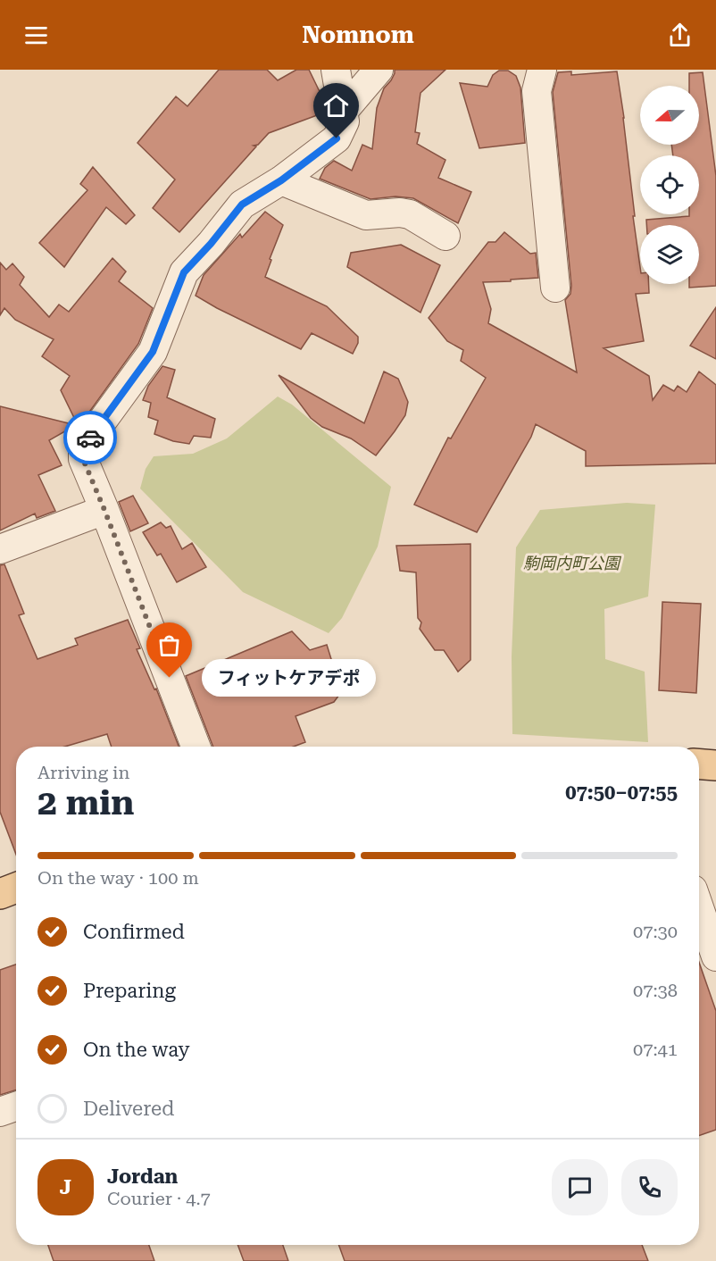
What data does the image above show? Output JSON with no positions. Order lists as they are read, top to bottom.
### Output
{
  "parks": ["駒岡内町公園"],
  "places": ["フィットケアデポ"],
  "north": "left",
  "page": {
    "header": "Nomnom",
    "bubble": "フィットケアデポ",
    "heading": ["2 min", "Arriving in", "07:50–07:55"],
    "panel": ["Jordan", "Courier · 4.7"],
    "bar": "On the way · 100 m",
    "list": [
      ["Confirmed", "07:30"],
      ["Preparing", "07:38"],
      ["On the way", "07:41"],
      "Delivered"
    ],
    "round": "J"
  }
}
